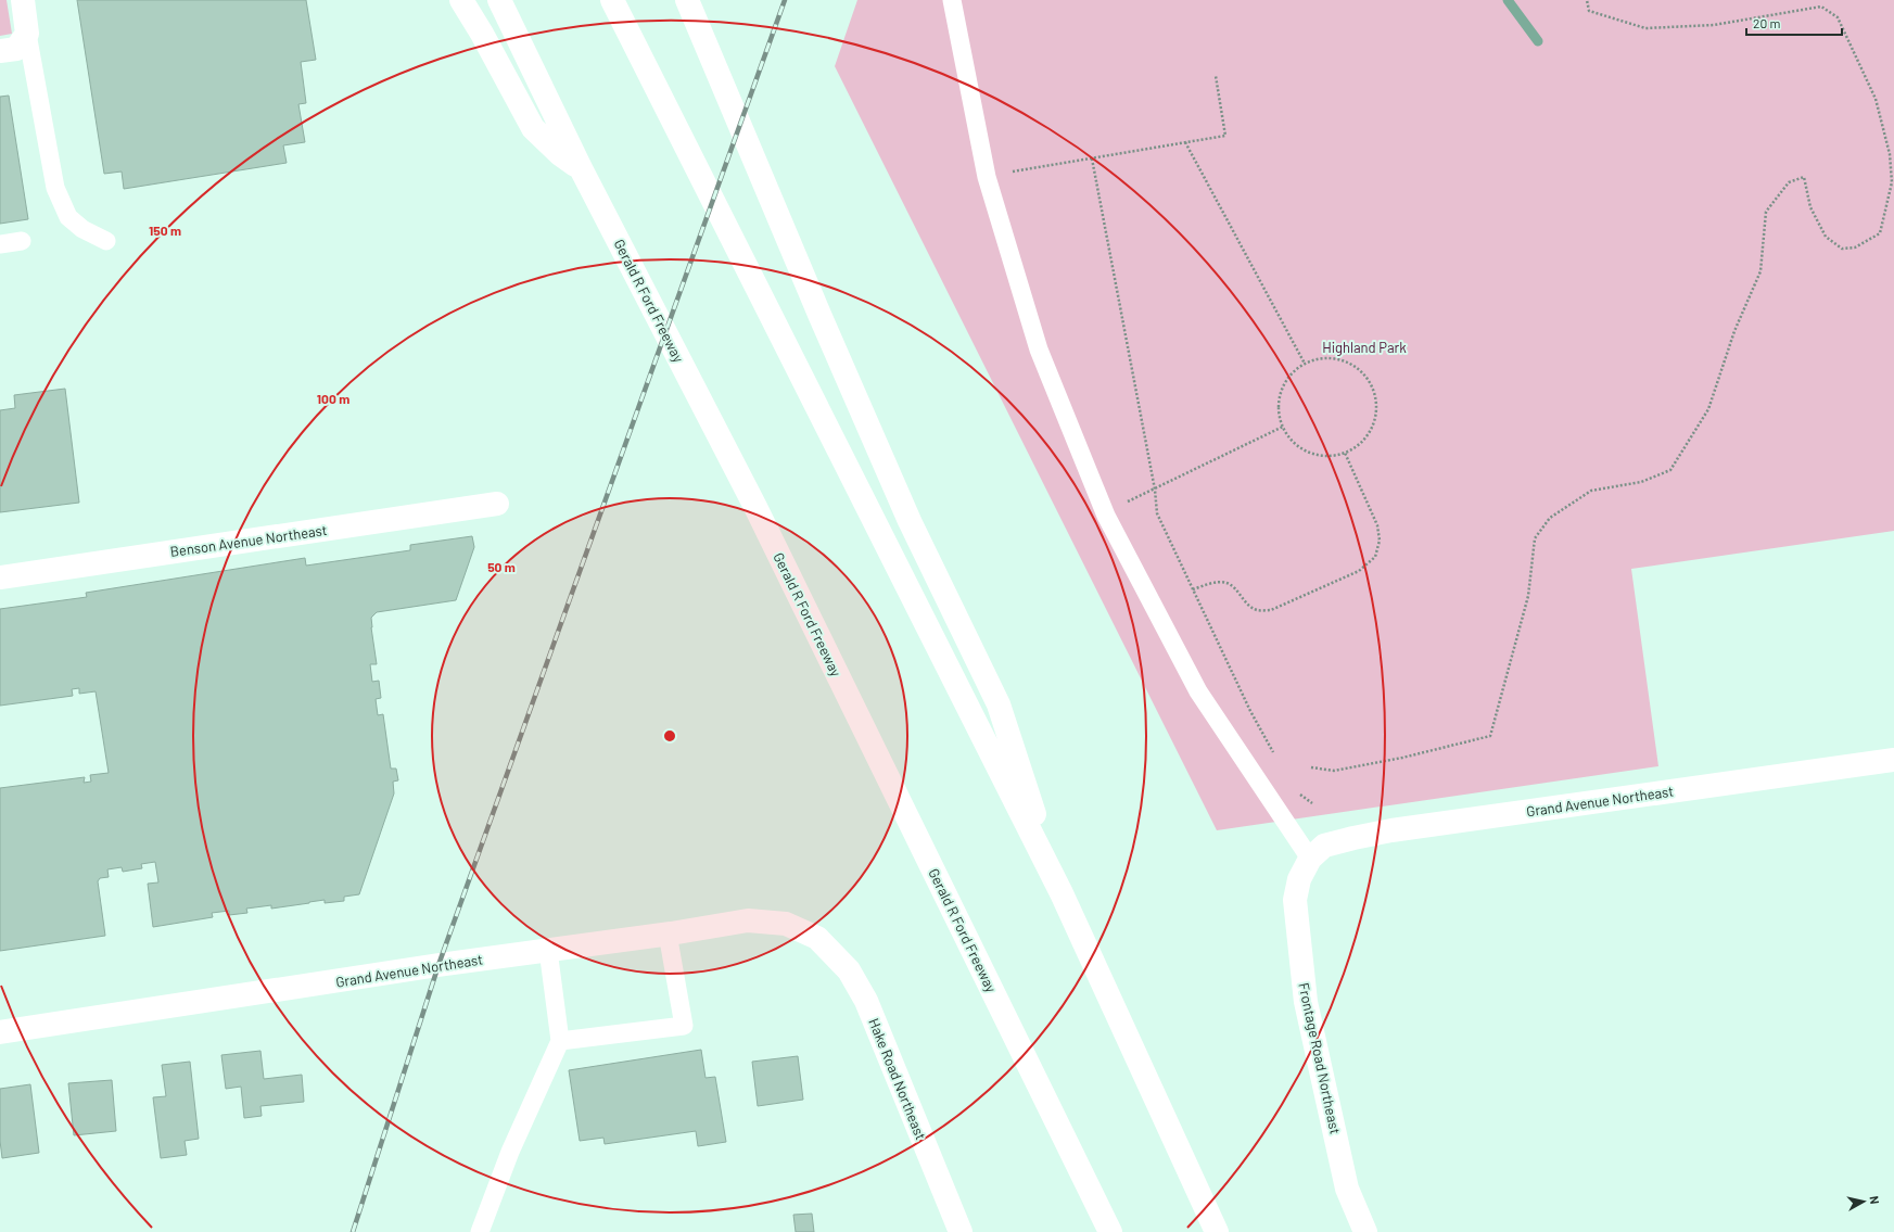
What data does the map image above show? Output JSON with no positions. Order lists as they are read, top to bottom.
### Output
{
  "streets": {
    "main road": [
      "Gerald R Ford Freeway",
      "Benson Avenue Northeast",
      "Grand Avenue Northeast",
      "Frontage Road Northeast",
      "Hake Road Northeast"
    ]
  },
  "crossings": [
    ["Grand Avenue Northeast", "Frontage Road Northeast"],
    ["Grand Avenue Northeast", "Hake Road Northeast"]
  ],
  "parks": ["Highland Park"],
  "scale_bar": "20 m",
  "north": "right",
  "rings": ["150 m", "100 m", "50 m"]
}
